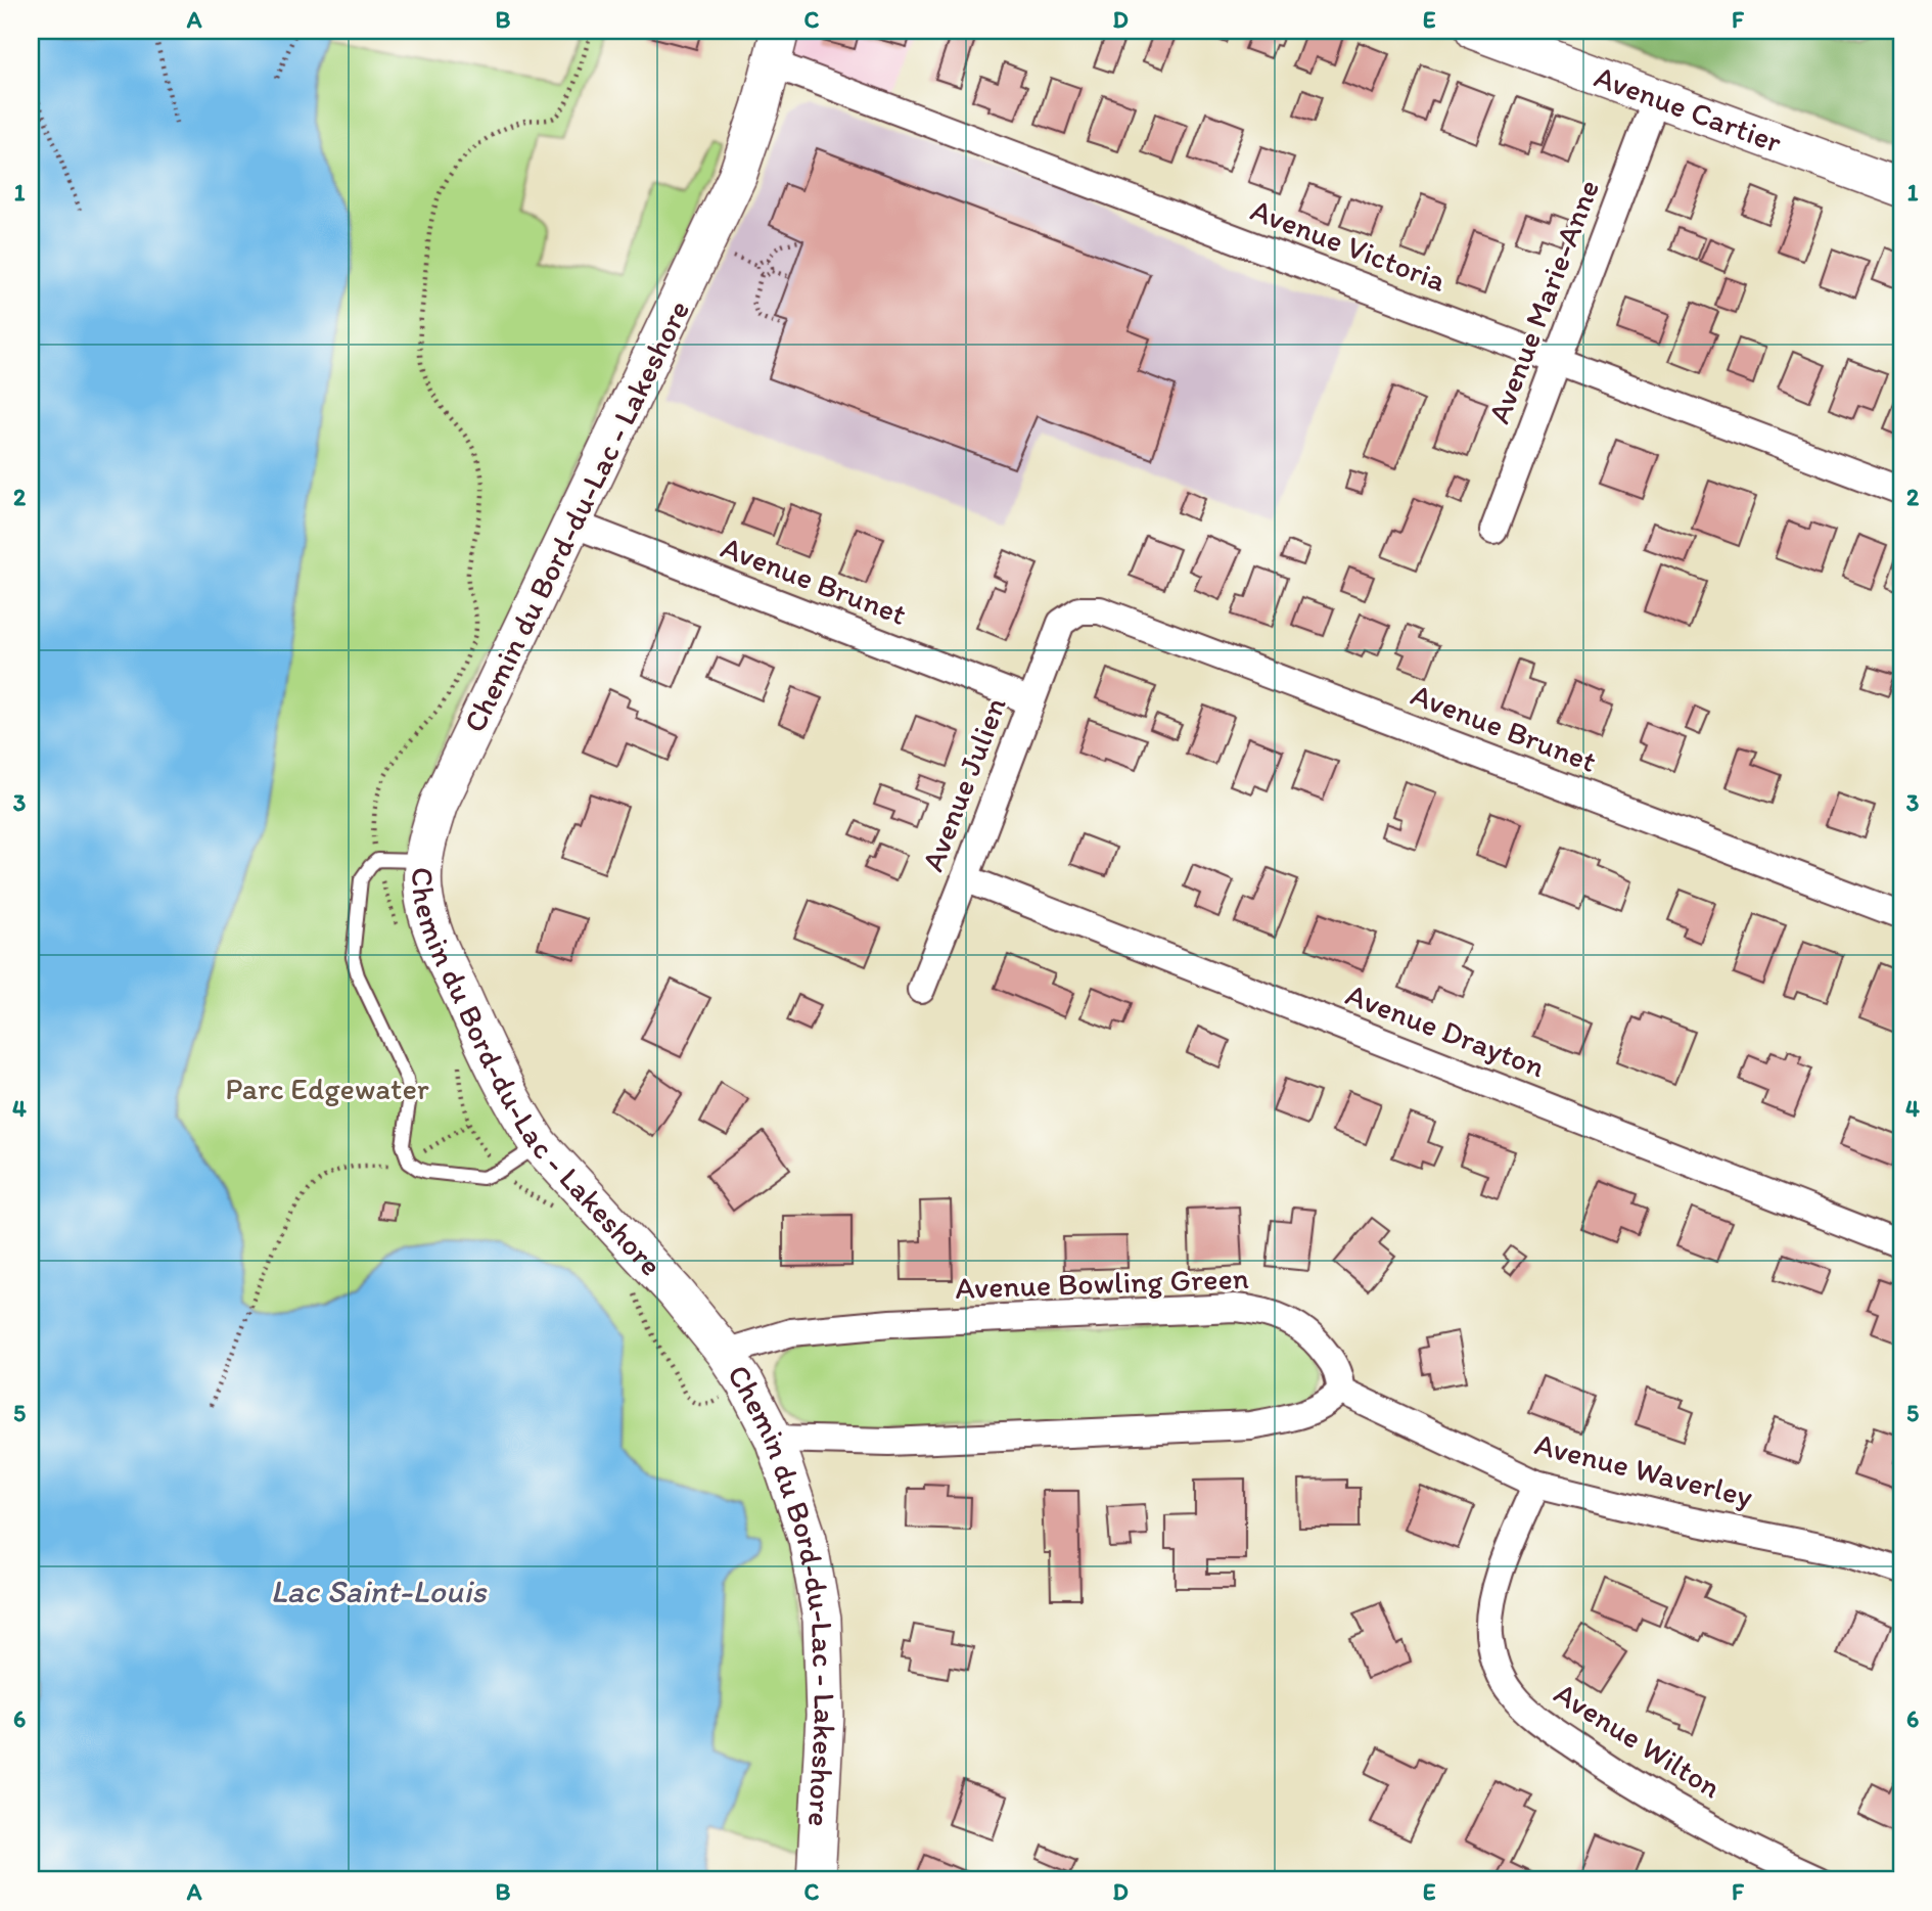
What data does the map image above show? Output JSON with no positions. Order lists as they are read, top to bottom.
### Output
{
  "streets": {
    "street": [
      "Avenue Cartier",
      "Avenue Victoria",
      "Avenue Marie-Anne",
      "Chemin du Bord-du-Lac - Lakeshore",
      "Avenue Brunet",
      "Avenue Julien",
      "Avenue Drayton",
      "Avenue Bowling Green",
      "Avenue Waverley",
      "Avenue Wilton"
    ]
  },
  "crossings": [
    ["Avenue Cartier", "Avenue Marie-Anne"],
    ["Avenue Victoria", "Avenue Marie-Anne"],
    ["Avenue Victoria", "Chemin du Bord-du-Lac - Lakeshore"],
    ["Chemin du Bord-du-Lac - Lakeshore", "Avenue Brunet"],
    ["Chemin du Bord-du-Lac - Lakeshore", "Avenue Bowling Green"],
    ["Avenue Brunet", "Avenue Julien"],
    ["Avenue Julien", "Avenue Drayton"],
    ["Avenue Bowling Green", "Avenue Waverley"],
    ["Avenue Waverley", "Avenue Wilton"]
  ],
  "water": ["Lac Saint-Louis"],
  "parks": ["Parc Edgewater"],
  "grid": {
    "columns": [
      "A",
      "B",
      "C",
      "D",
      "E",
      "F"
    ],
    "rows": [
      "1",
      "2",
      "3",
      "4",
      "5",
      "6"
    ]
  }
}
